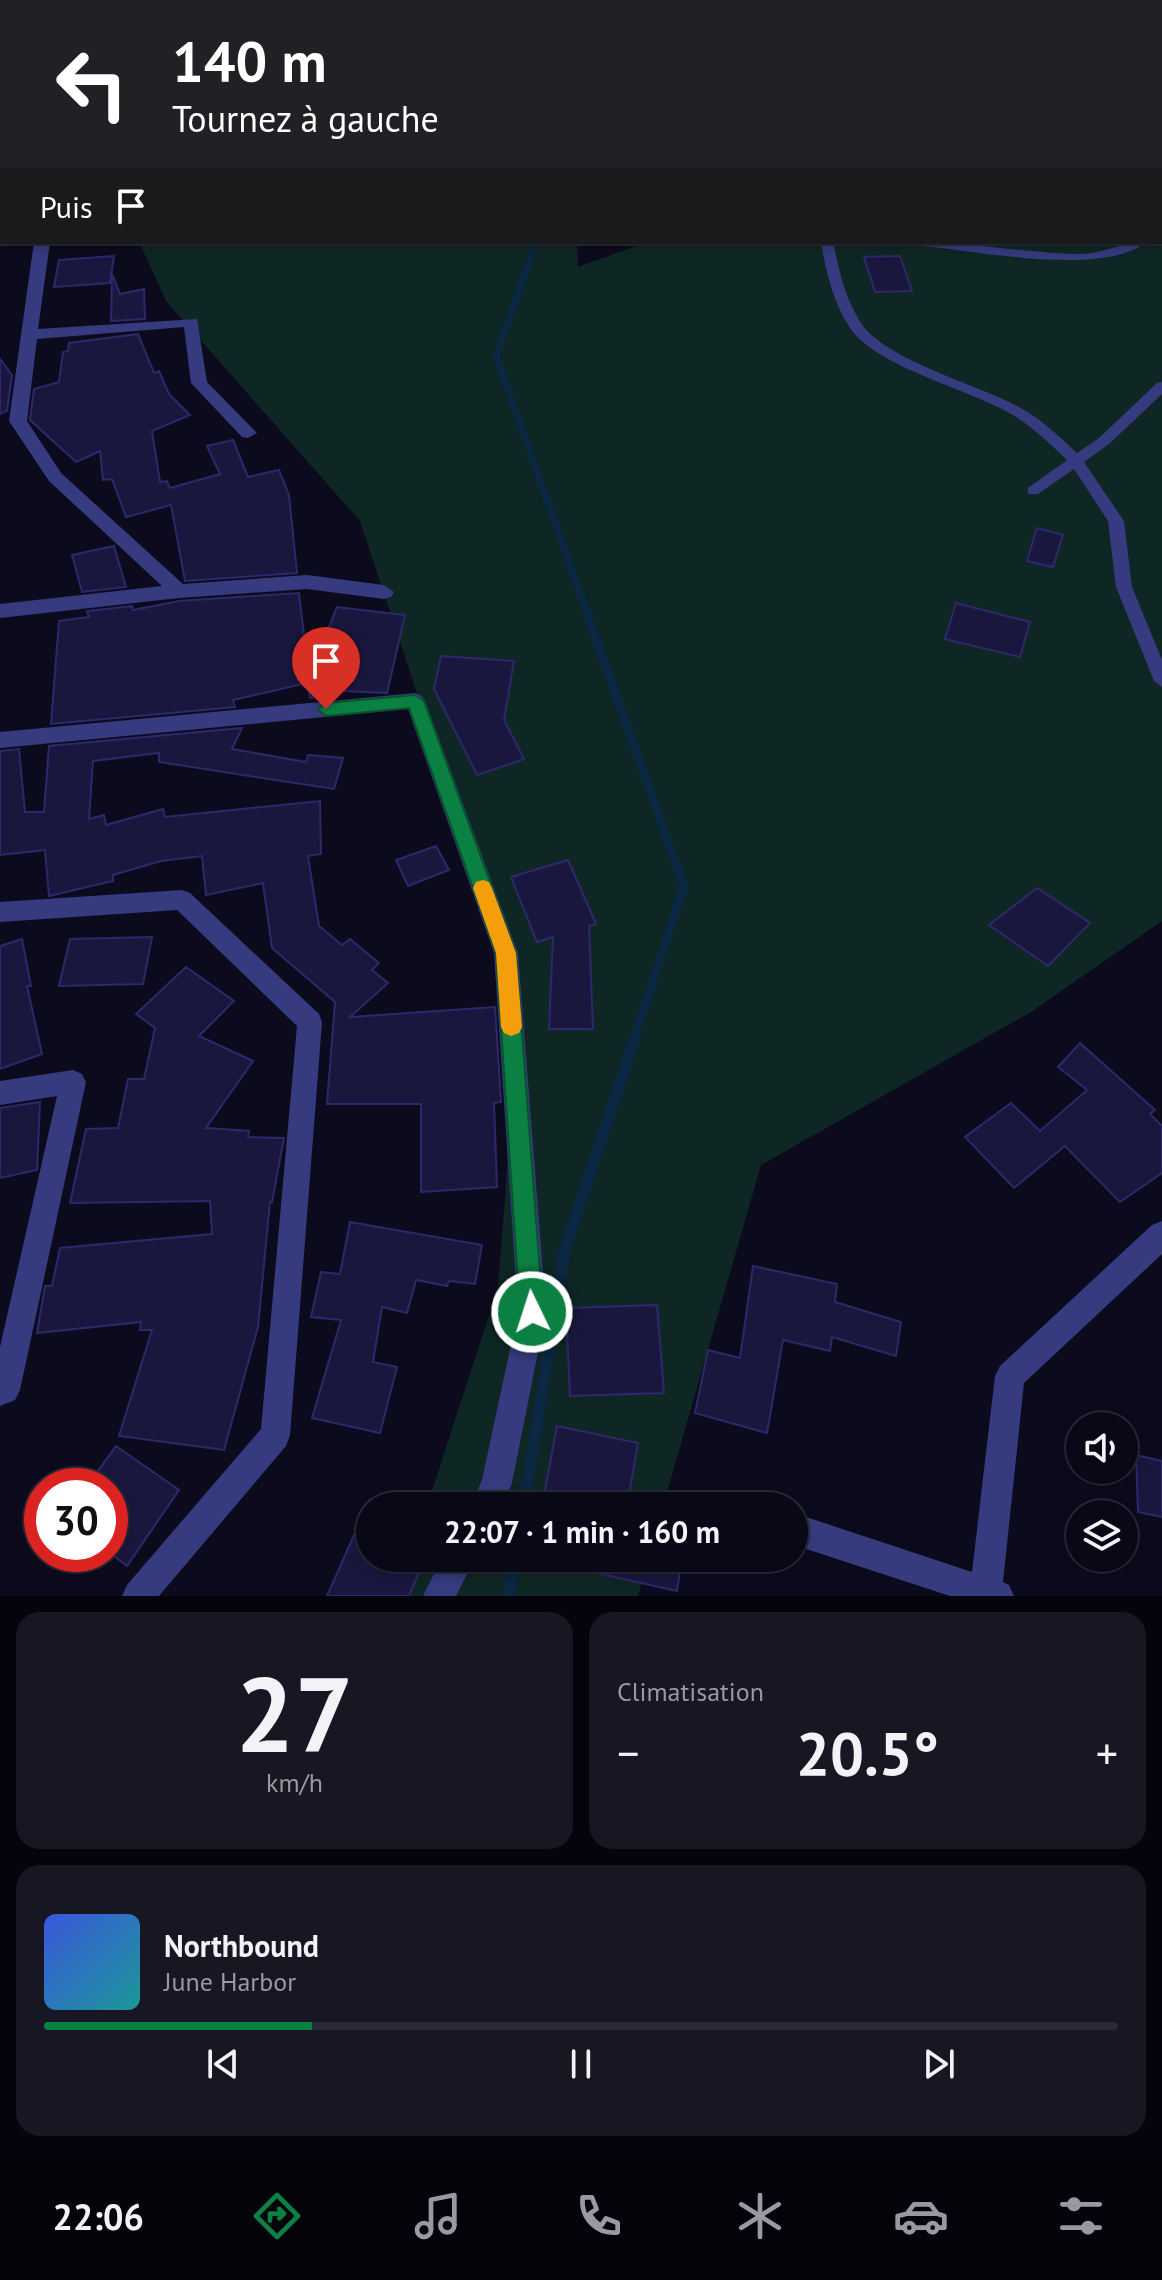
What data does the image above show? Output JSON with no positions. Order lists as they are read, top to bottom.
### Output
{
  "page": {
    "turn": ["140 m", "Tournez à gauche"],
    "then": "Puis",
    "limit": "30",
    "trip": "22:07 · 1 min · 160 m",
    "tile": [
      ["27", "km/h"],
      "Climatisation"
    ],
    "heat": ["−", "20.5°", "+"],
    "song": ["Northbound", "June Harbor"],
    "tabs": "22:06"
  }
}
